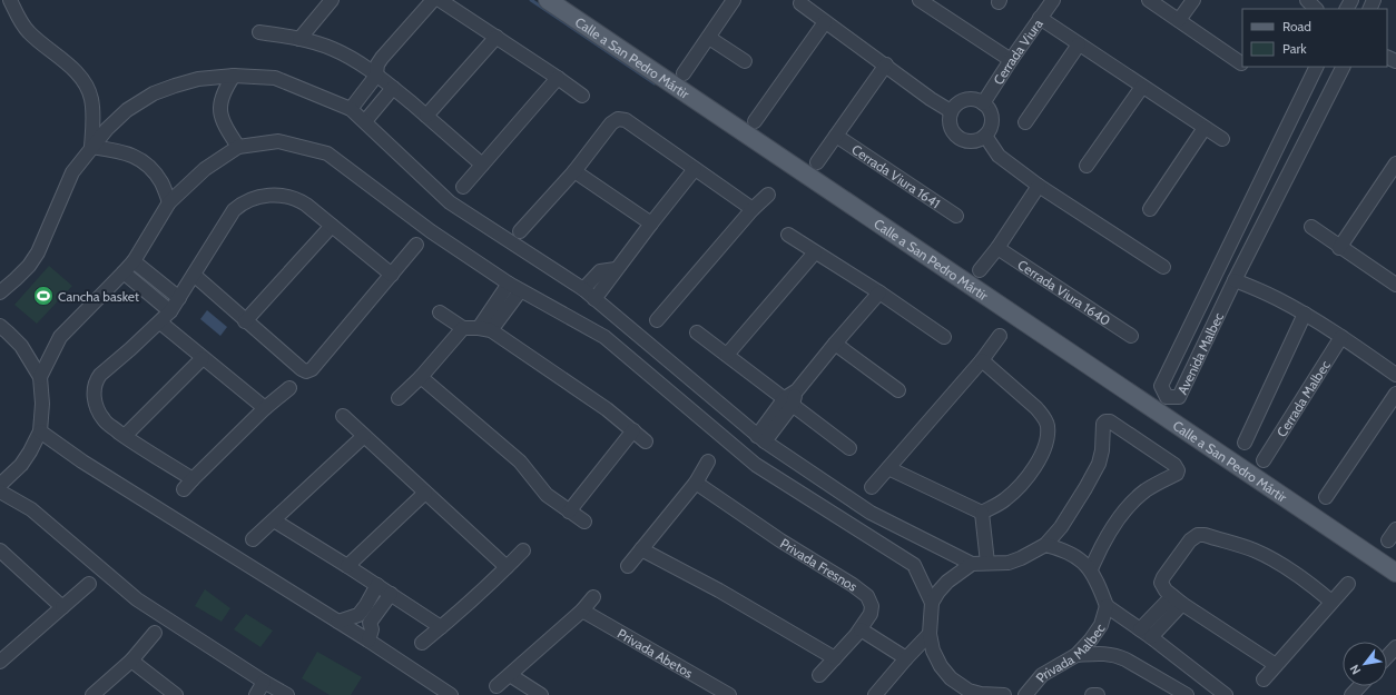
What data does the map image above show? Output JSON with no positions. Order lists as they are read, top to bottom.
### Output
{
  "streets": {
    "main road": ["Calle a San Pedro Mártir"],
    "street": [
      "Cerrada Viura",
      "Cerrada Viura 1641",
      "Cerrada Viura 1640",
      "Avenida Malbec",
      "Cerrada Malbec",
      "Privada Fresnos",
      "Privada Malbec",
      "Privada Abetos"
    ]
  },
  "places": {
    "sports": ["Cancha basket"]
  },
  "legend": ["Road", "Park"],
  "north": "bottom left"
}
